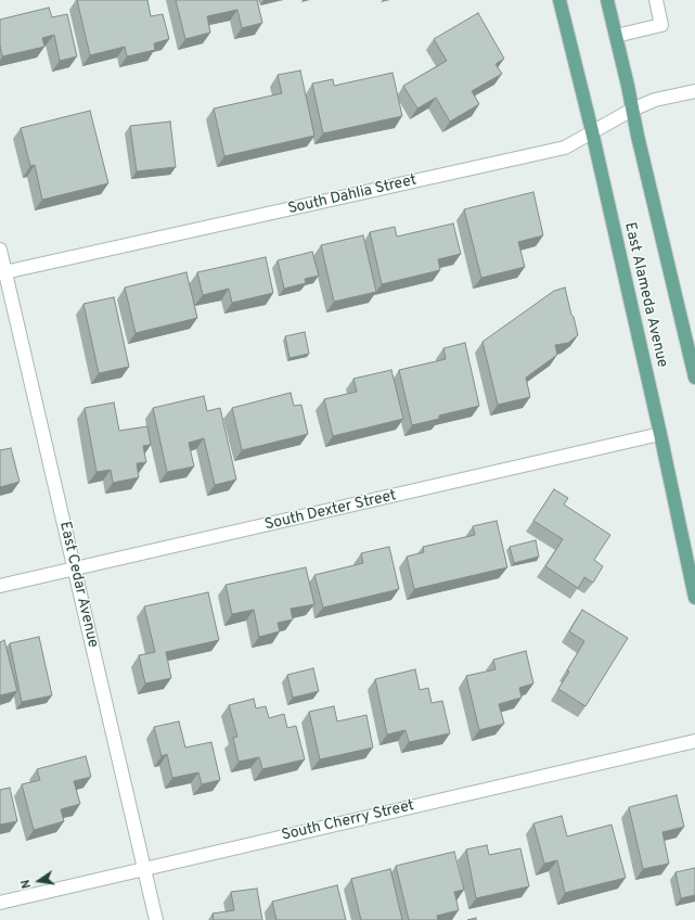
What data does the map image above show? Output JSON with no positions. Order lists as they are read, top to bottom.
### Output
{
  "streets": {
    "main road": ["East Alameda Avenue"],
    "street": [
      "South Dahlia Street",
      "South Dexter Street",
      "East Cedar Avenue",
      "South Cherry Street"
    ]
  },
  "crossings": [
    ["South Dahlia Street", "East Alameda Avenue"],
    ["South Dahlia Street", "East Cedar Avenue"],
    ["East Alameda Avenue", "South Dexter Street"],
    ["South Dexter Street", "East Cedar Avenue"],
    ["East Cedar Avenue", "South Cherry Street"]
  ],
  "north": "left"
}
